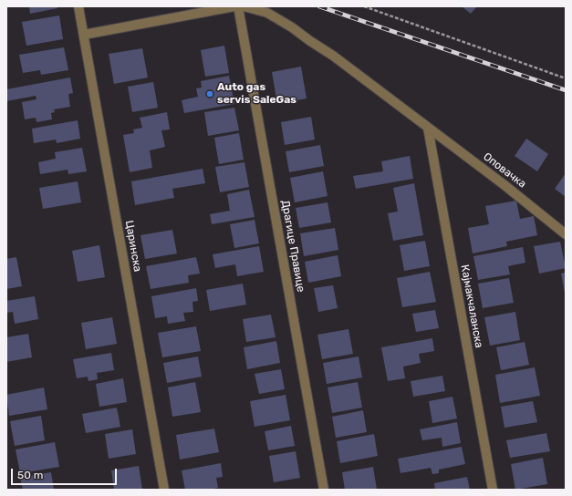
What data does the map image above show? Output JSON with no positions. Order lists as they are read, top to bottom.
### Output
{
  "streets": {
    "street": [
      "Оповачка",
      "Царинска",
      "Драгице Правице",
      "Кајмакчаланска"
    ]
  },
  "crossings": [
    ["Оповачка", "Кајмакчаланска"]
  ],
  "places": ["Auto gas servis SaleGas"],
  "scale_bar": "50 m"
}
